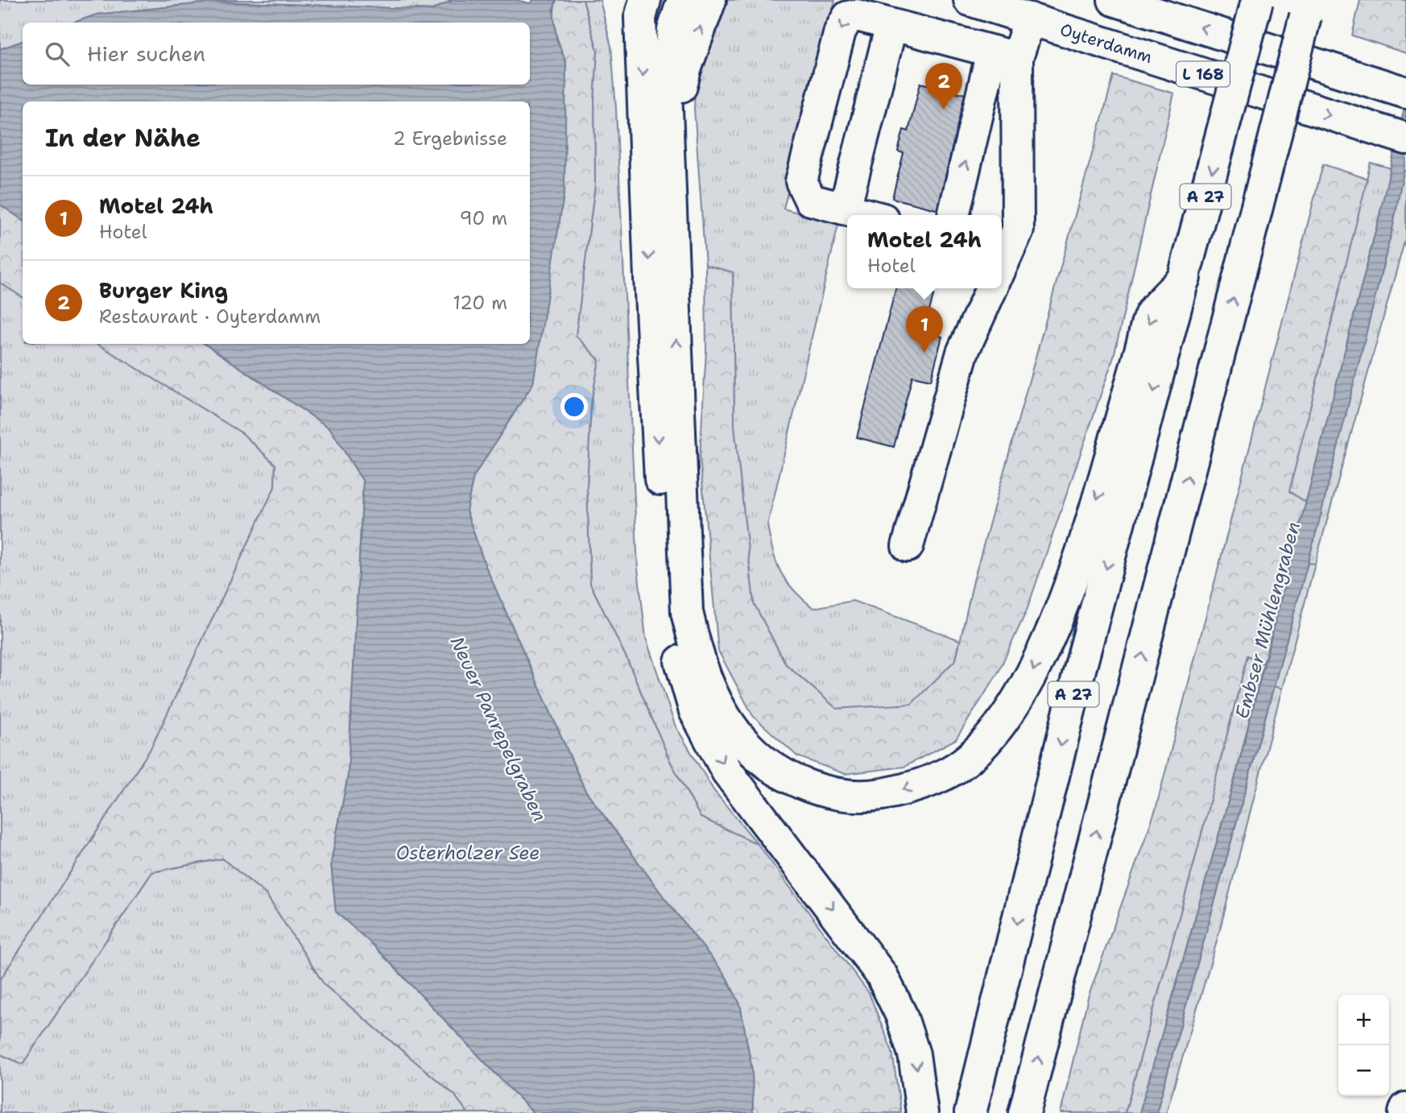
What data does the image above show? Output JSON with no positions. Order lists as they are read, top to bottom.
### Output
{
  "streets": {
    "main road": ["Oyterdamm", "L 168", "A 27"]
  },
  "water": ["Embser Mühlengraben", "Neuer Panrepelgraben", "Osterholzer See"],
  "page": {
    "search": "Hier suchen",
    "pins": ["2", "1"],
    "heading": ["In der Nähe", "2 Ergebnisse"],
    "list": [
      {
        "mark": "1",
        "name": "Motel 24h",
        "note": "Hotel",
        "value": "90 m"
      },
      {
        "mark": "2",
        "name": "Burger King",
        "note": "Restaurant · Oyterdamm",
        "value": "120 m"
      }
    ],
    "popup": ["Motel 24h", "Hotel"],
    "map_buttons": ["+", "−"]
  }
}
